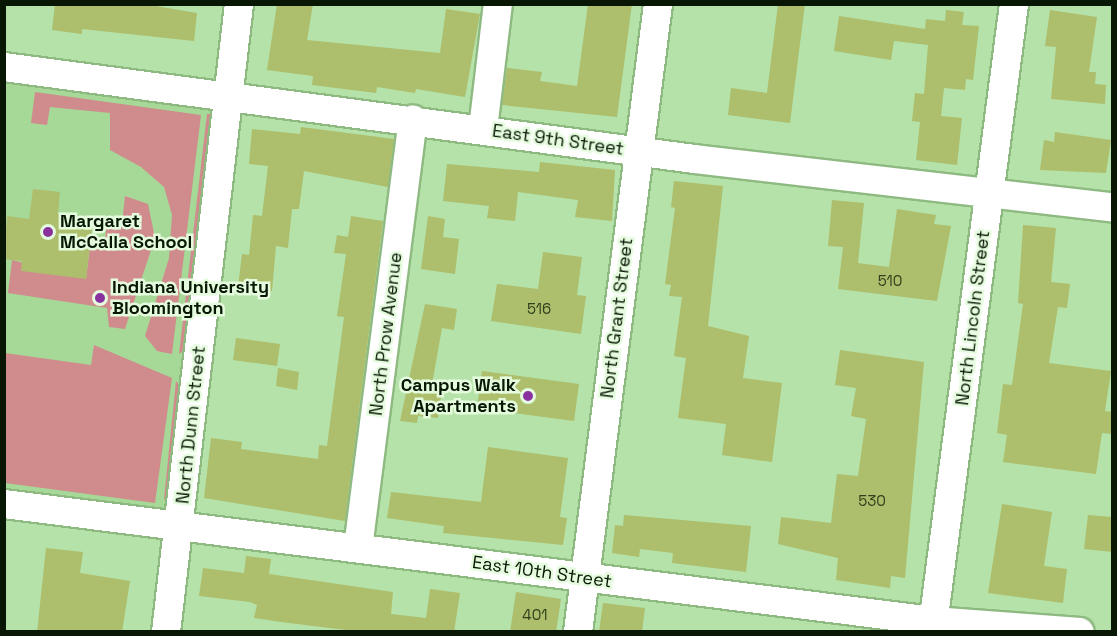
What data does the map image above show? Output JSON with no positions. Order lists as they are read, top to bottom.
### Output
{
  "streets": {
    "street": [
      "East 9th Street",
      "North Grant Street",
      "North Lincoln Street",
      "North Prow Avenue",
      "North Dunn Street",
      "East 10th Street"
    ]
  },
  "crossings": [
    ["East 9th Street", "North Grant Street"],
    ["East 9th Street", "North Lincoln Street"],
    ["East 9th Street", "North Prow Avenue"],
    ["East 9th Street", "North Dunn Street"],
    ["North Grant Street", "East 10th Street"],
    ["North Lincoln Street", "East 10th Street"],
    ["North Prow Avenue", "East 10th Street"],
    ["North Dunn Street", "East 10th Street"]
  ],
  "places": ["Margaret McCalla School", "Indiana University Bloomington", "Campus Walk Apartments"],
  "house_numbers": [
    "510",
    "516",
    "530",
    "401"
  ]
}
